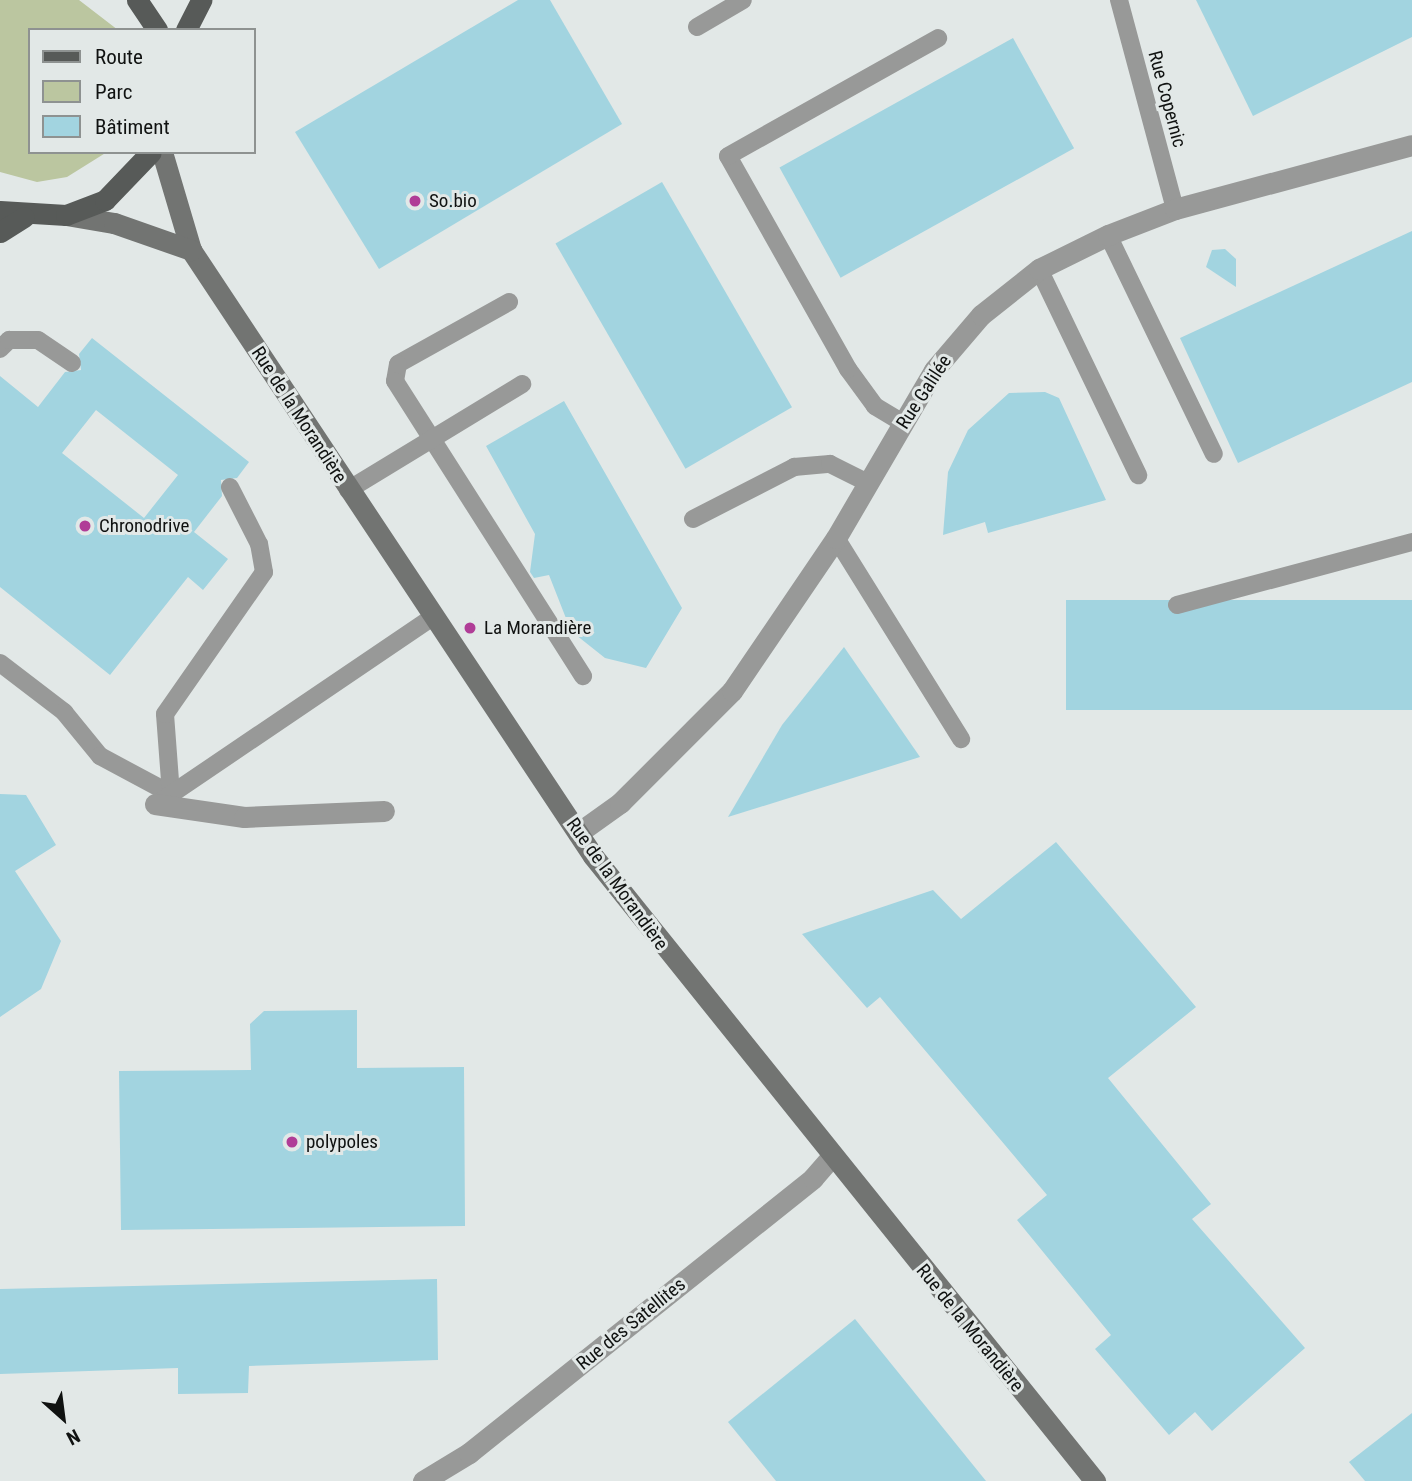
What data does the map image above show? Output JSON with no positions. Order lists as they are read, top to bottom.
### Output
{
  "streets": {
    "street": ["Rue Galilée", "Rue de la Morandière", "Rue des Satellites"],
    "lane": ["Rue Copernic"]
  },
  "crossings": [
    ["Rue Copernic", "Rue Galilée"],
    ["Rue Galilée", "Rue de la Morandière"],
    ["Rue de la Morandière", "Rue des Satellites"]
  ],
  "places": [
    "So.bio",
    "Chronodrive",
    "La Morandière",
    "polypoles"
  ],
  "legend": ["Route", "Parc", "Bâtiment"],
  "north": "bottom right"
}
